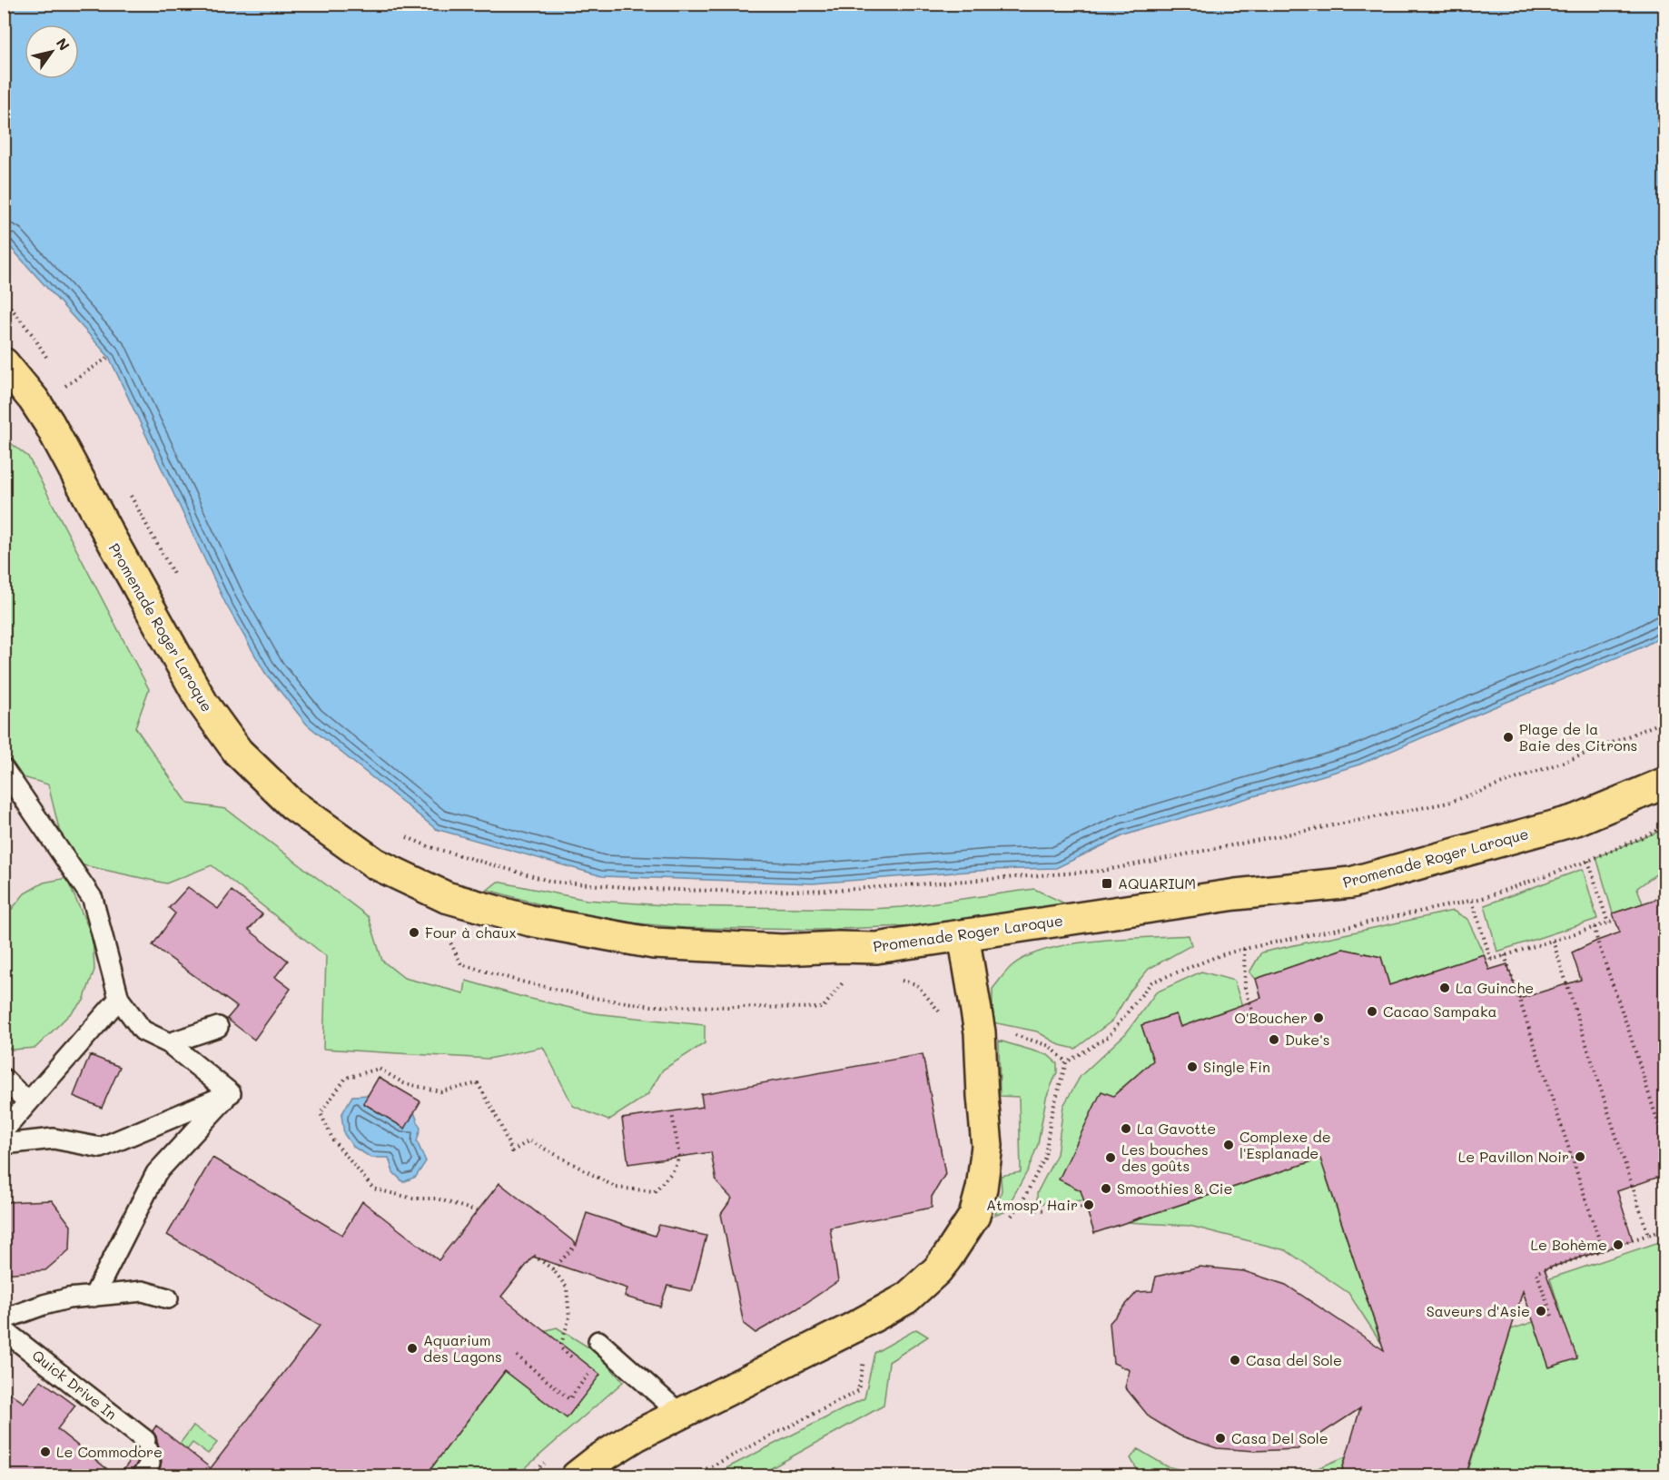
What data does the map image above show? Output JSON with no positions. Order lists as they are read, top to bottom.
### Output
{
  "streets": {
    "main road": ["Promenade Roger Laroque"],
    "lane": ["Quick Drive In"]
  },
  "places": {
    "other": [
      "Plage de la Baie des Citrons",
      "Four à chaux",
      "La Guinche",
      "Cacao Sampaka",
      "O'Boucher",
      "Duke's",
      "Single Fin",
      "La Gavotte",
      "Complexe de l'Esplanade",
      "Le Pavillon Noir",
      "Les bouches des goûts",
      "Smoothies & Cie",
      "Atmosp' Hair",
      "Le Bohème",
      "Saveurs d'Asie",
      "Aquarium des Lagons",
      "Casa del Sole",
      "Casa Del Sole",
      "Le Commodore"
    ],
    "transit": ["AQUARIUM"]
  },
  "north": "top right"
}
